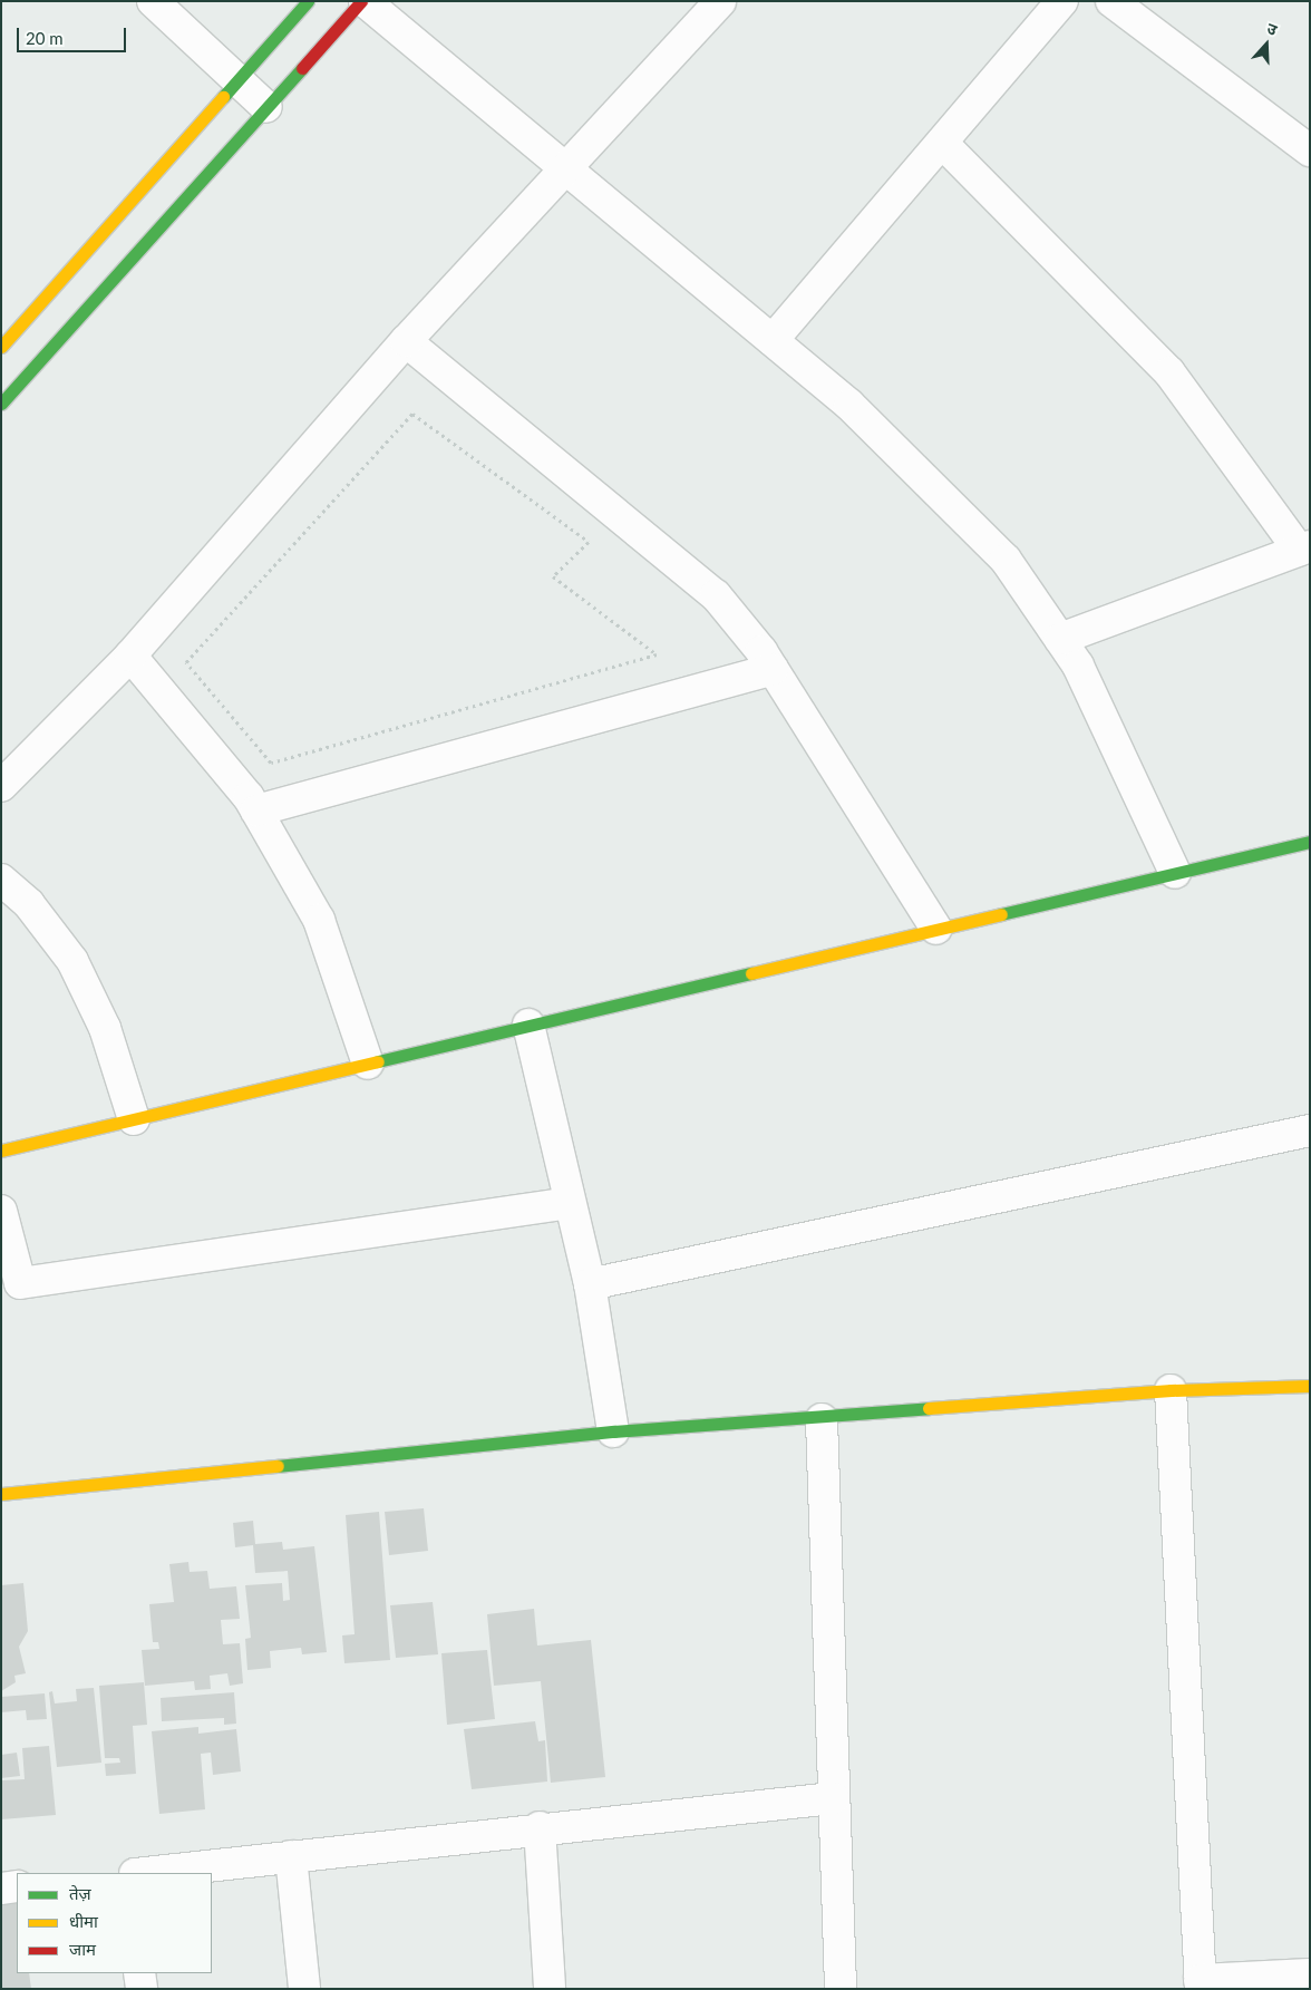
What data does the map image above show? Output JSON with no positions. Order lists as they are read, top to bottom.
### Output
{
  "legend": ["तेज़", "धीमा", "जाम"],
  "scale_bar": "20 m",
  "north": "top"
}
